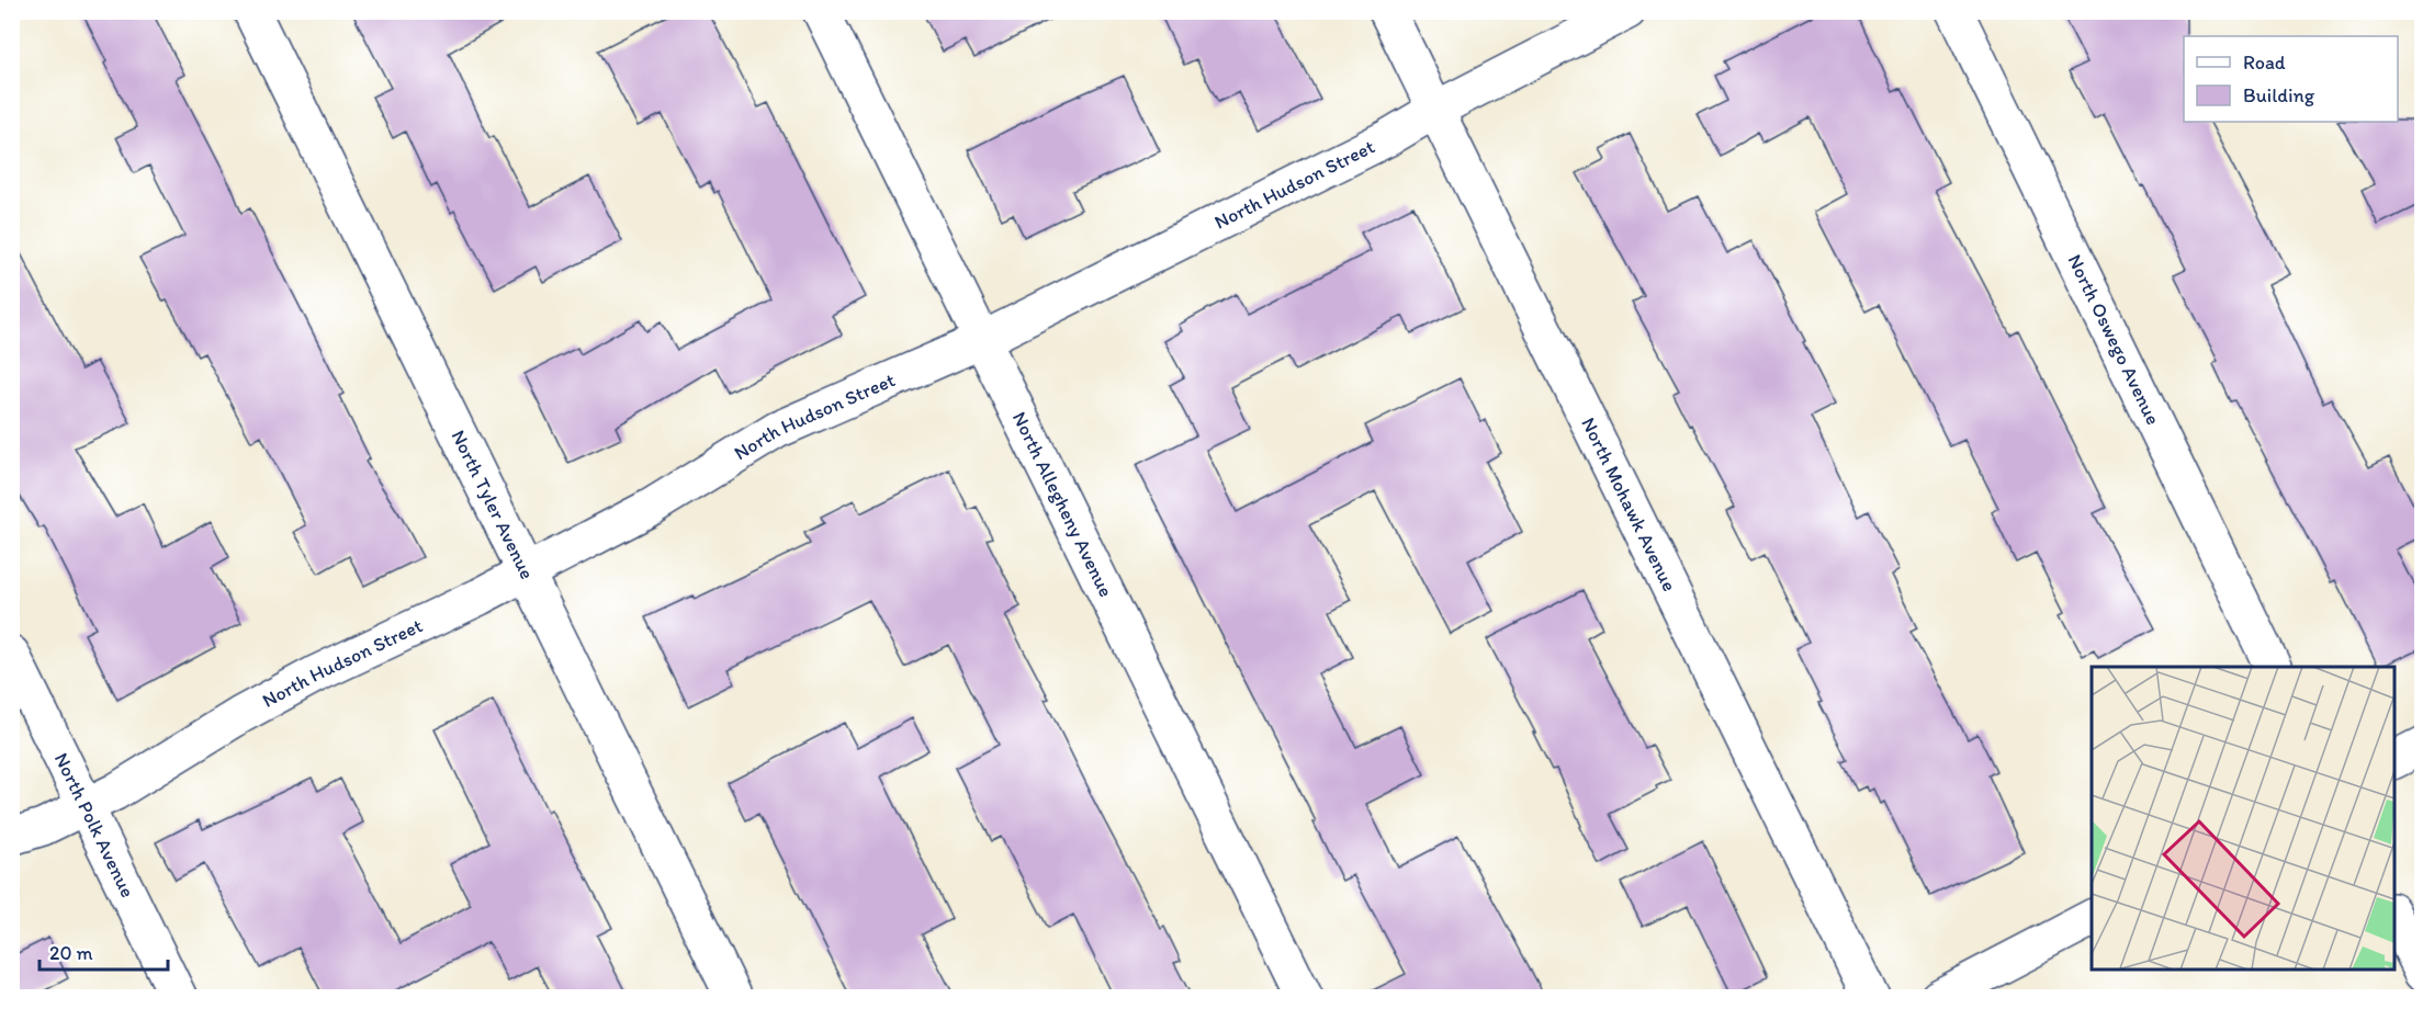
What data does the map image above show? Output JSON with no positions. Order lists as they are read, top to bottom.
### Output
{
  "streets": {
    "street": [
      "North Hudson Street",
      "North Oswego Avenue",
      "North Tyler Avenue",
      "North Allegheny Avenue",
      "North Mohawk Avenue",
      "North Polk Avenue"
    ]
  },
  "crossings": [
    ["North Hudson Street", "North Tyler Avenue"],
    ["North Hudson Street", "North Allegheny Avenue"],
    ["North Hudson Street", "North Mohawk Avenue"],
    ["North Hudson Street", "North Polk Avenue"]
  ],
  "legend": ["Road", "Building"],
  "scale_bar": "20 m"
}
